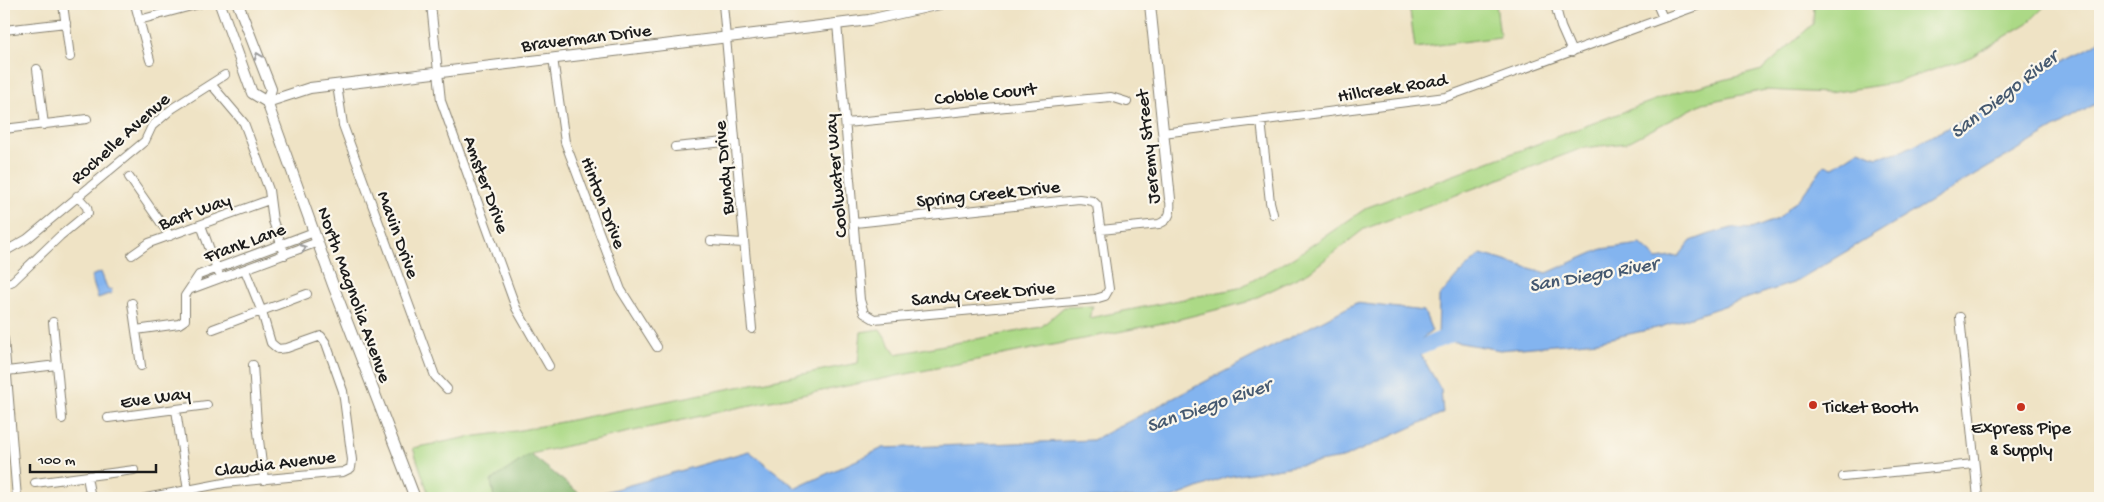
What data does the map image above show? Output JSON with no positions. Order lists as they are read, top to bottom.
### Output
{
  "streets": {
    "street": [
      "Braverman Drive",
      "Hillcreek Road",
      "Cobble Court",
      "Rochelle Avenue",
      "Jeremy Street",
      "Bundy Drive",
      "Coolwater Way",
      "Amster Drive",
      "Spring Creek Drive",
      "Hinton Drive",
      "Bart Way",
      "Mavin Drive",
      "Frank Lane",
      "Sandy Creek Drive",
      "North Magnolia Avenue",
      "Eve Way",
      "Claudia Avenue"
    ]
  },
  "crossings": [
    ["Braverman Drive", "Bundy Drive"],
    ["Braverman Drive", "Coolwater Way"],
    ["Braverman Drive", "Amster Drive"],
    ["Braverman Drive", "Hinton Drive"],
    ["Braverman Drive", "Mavin Drive"],
    ["Braverman Drive", "North Magnolia Avenue"],
    ["Hillcreek Road", "Jeremy Street"],
    ["Cobble Court", "Coolwater Way"],
    ["Jeremy Street", "Spring Creek Drive"],
    ["Jeremy Street", "Sandy Creek Drive"],
    ["Coolwater Way", "Spring Creek Drive"],
    ["Coolwater Way", "Sandy Creek Drive"],
    ["Spring Creek Drive", "Sandy Creek Drive"],
    ["Frank Lane", "North Magnolia Avenue"],
    ["Frank Lane", "Claudia Avenue"]
  ],
  "water": ["San Diego River"],
  "places": ["Ticket Booth", "Express Pipe & Supply"],
  "scale_bar": "100 m"
}
